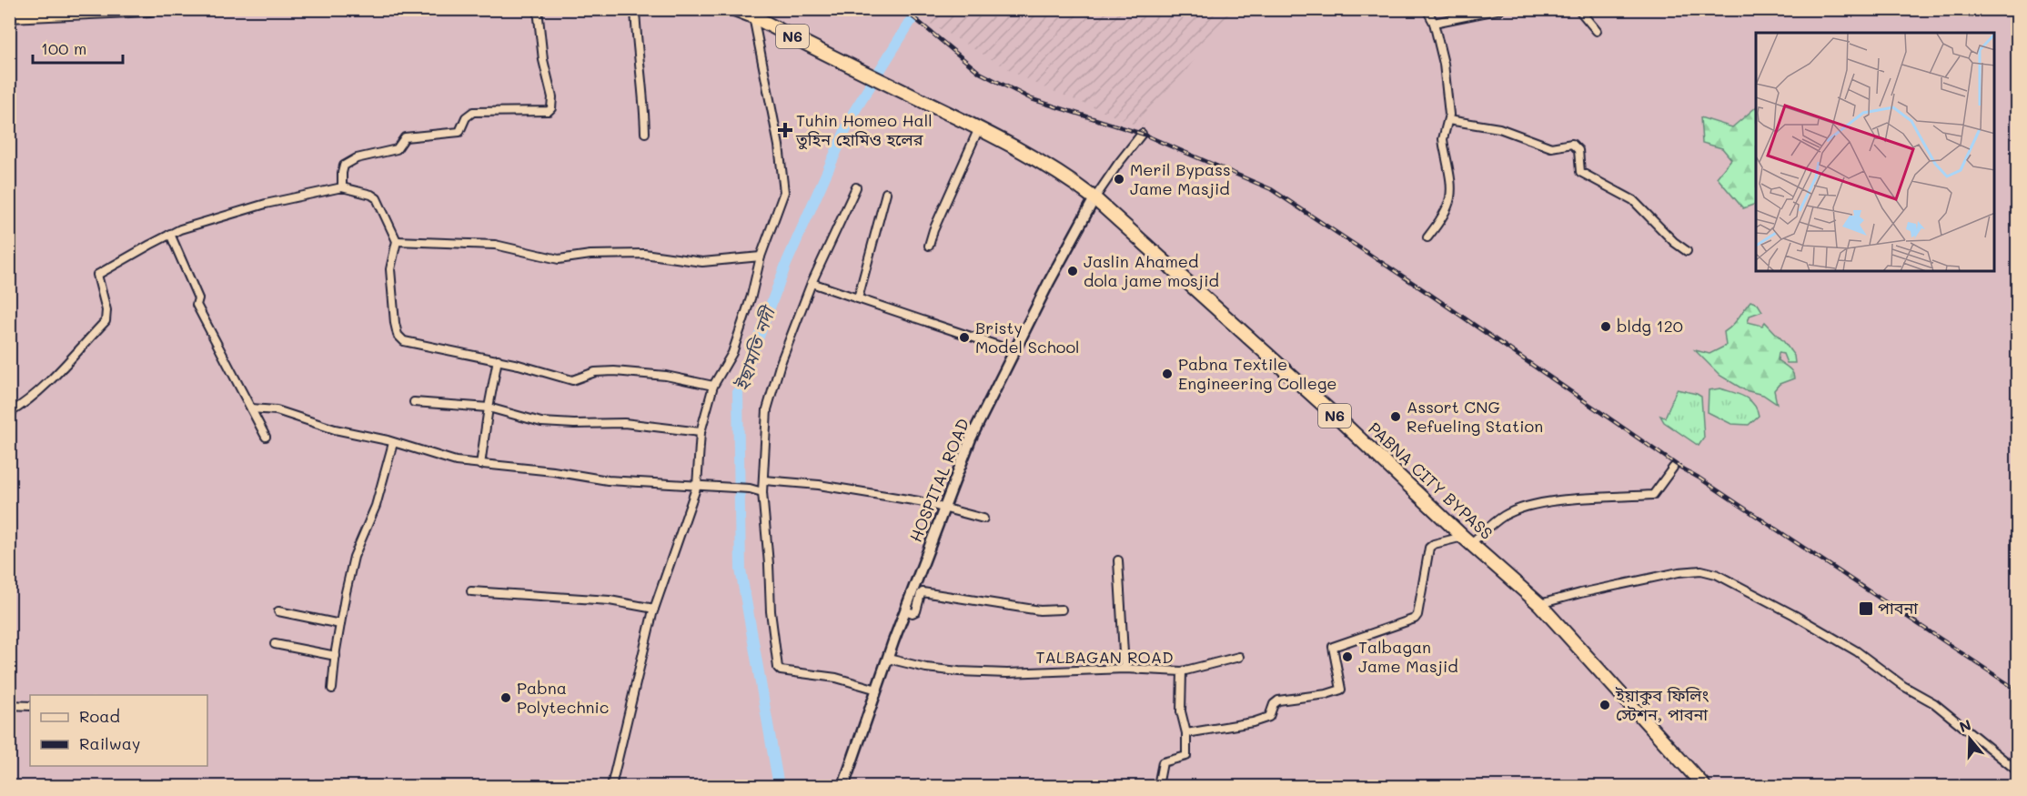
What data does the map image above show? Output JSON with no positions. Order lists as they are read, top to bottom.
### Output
{
  "streets": {
    "highway": ["N6", "PABNA CITY BYPASS"],
    "main road": ["HOSPITAL ROAD"],
    "street": ["TALBAGAN ROAD"]
  },
  "crossings": [
    ["N6", "PABNA CITY BYPASS"],
    ["HOSPITAL ROAD", "PABNA CITY BYPASS"],
    ["HOSPITAL ROAD", "TALBAGAN ROAD"]
  ],
  "water": ["ইছামতি নদী"],
  "places": {
    "health": ["Tuhin Homeo Hall তুহিন হোমিও হলের"],
    "other": [
      "Meril Bypass Jame Masjid",
      "Jaslin Ahamed dola jame mosjid",
      "bldg 120",
      "Bristy Model School",
      "Pabna Textile Engineering College",
      "Assort CNG Refueling Station",
      "Talbagan Jame Masjid",
      "Pabna Polytechnic",
      "ইয়াকুব ফিলিং স্টেশন, পাবনা"
    ],
    "transit": ["পাবনা"]
  },
  "legend": ["Road", "Railway"],
  "scale_bar": "100 m",
  "north": "top"
}
